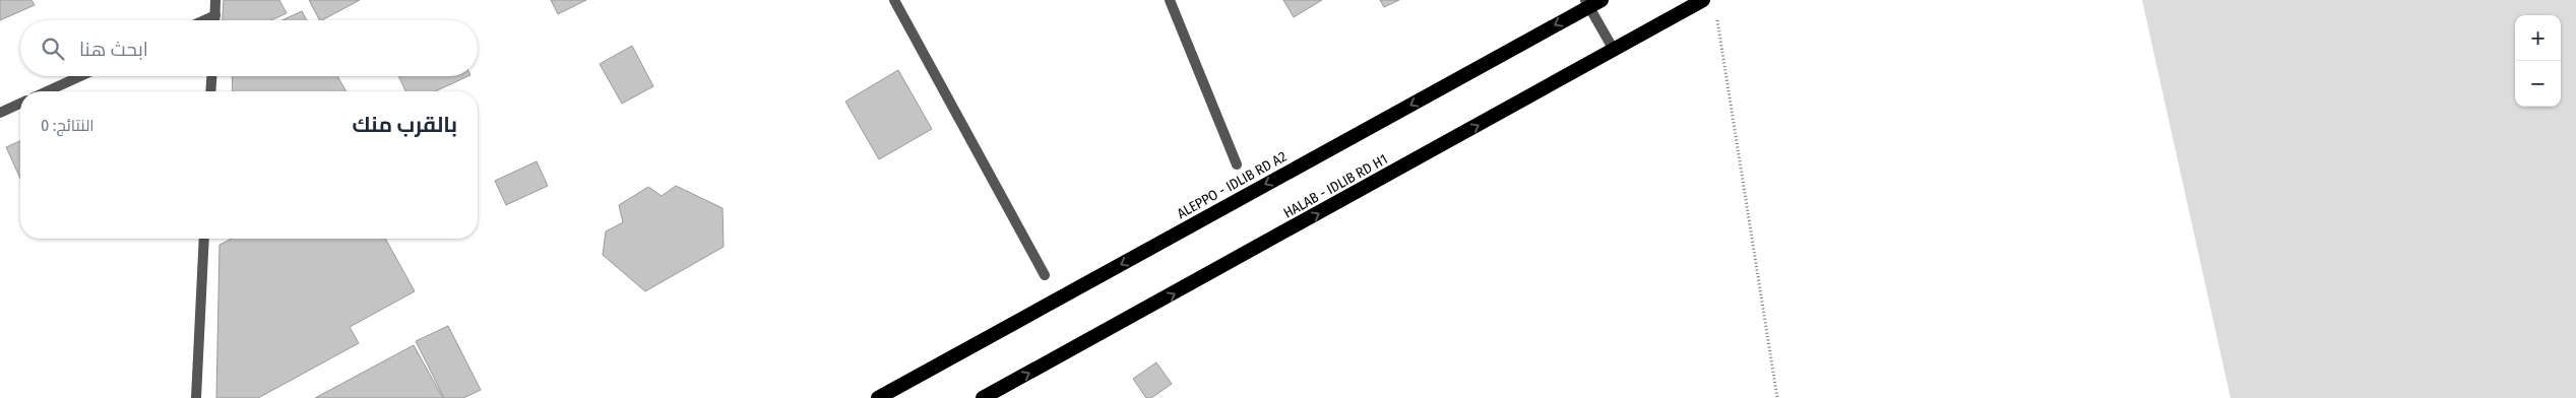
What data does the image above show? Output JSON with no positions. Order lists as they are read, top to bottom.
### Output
{
  "streets": {
    "highway": ["ALEPPO - IDLIB RD A2", "HALAB - IDLIB RD H1"]
  },
  "one_way": ["ALEPPO - IDLIB RD A2", "HALAB - IDLIB RD H1"],
  "page": {
    "map_buttons": ["+", "−"],
    "search": "ابحث هنا",
    "heading": ["بالقرب منك", "النتائج: 0"]
  }
}
